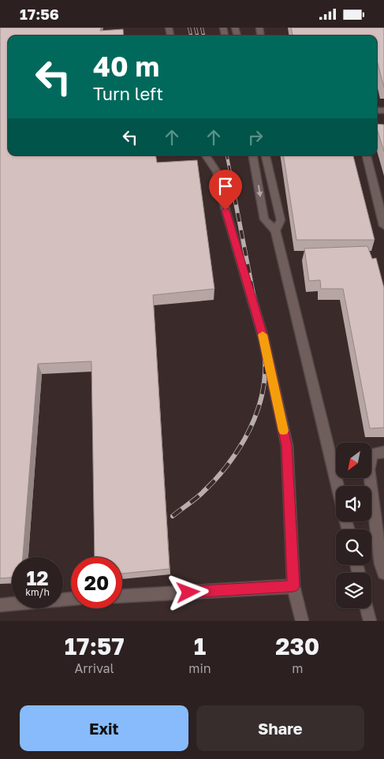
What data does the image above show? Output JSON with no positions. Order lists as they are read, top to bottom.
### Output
{
  "north": "bottom left",
  "page": {
    "status": "17:56",
    "turn": ["40 m", "Turn left"],
    "speed": "12 km/h",
    "limit": "20",
    "eta": [
      "17:57",
      "Arrival",
      "1",
      "min",
      "230",
      "m"
    ],
    "buttons": ["Exit", "Share"]
  }
}
